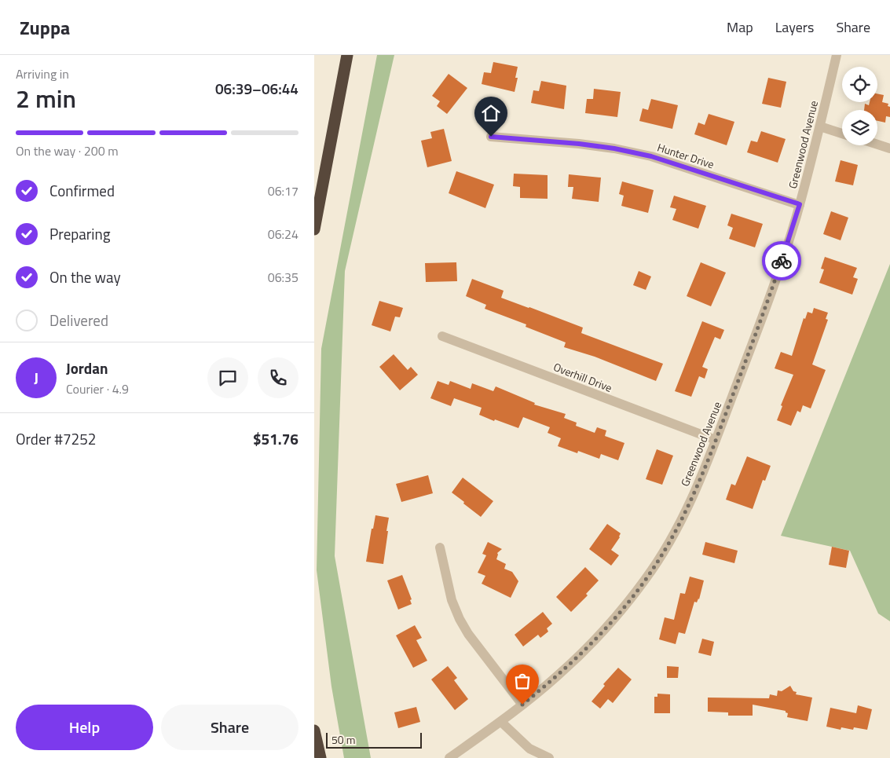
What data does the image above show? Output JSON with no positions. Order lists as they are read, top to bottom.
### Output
{
  "streets": {
    "street": ["Greenwood Avenue", "Hunter Drive", "Overhill Drive"]
  },
  "crossings": [
    ["Greenwood Avenue", "Hunter Drive"],
    ["Greenwood Avenue", "Overhill Drive"]
  ],
  "scale_bar": "50 m",
  "page": {
    "header": "Zuppa",
    "nav": ["Map", "Layers", "Share"],
    "heading": ["2 min", "Arriving in", "06:39–06:44"],
    "panel": [
      "Jordan",
      "Courier · 4.9",
      "Order #7252",
      "$51.76"
    ],
    "bar": "On the way · 200 m",
    "list": [
      ["Confirmed", "06:17"],
      ["Preparing", "06:24"],
      ["On the way", "06:35"],
      "Delivered"
    ],
    "round": "J",
    "buttons": ["Help", "Share"],
    "scale": "50 m"
  }
}
